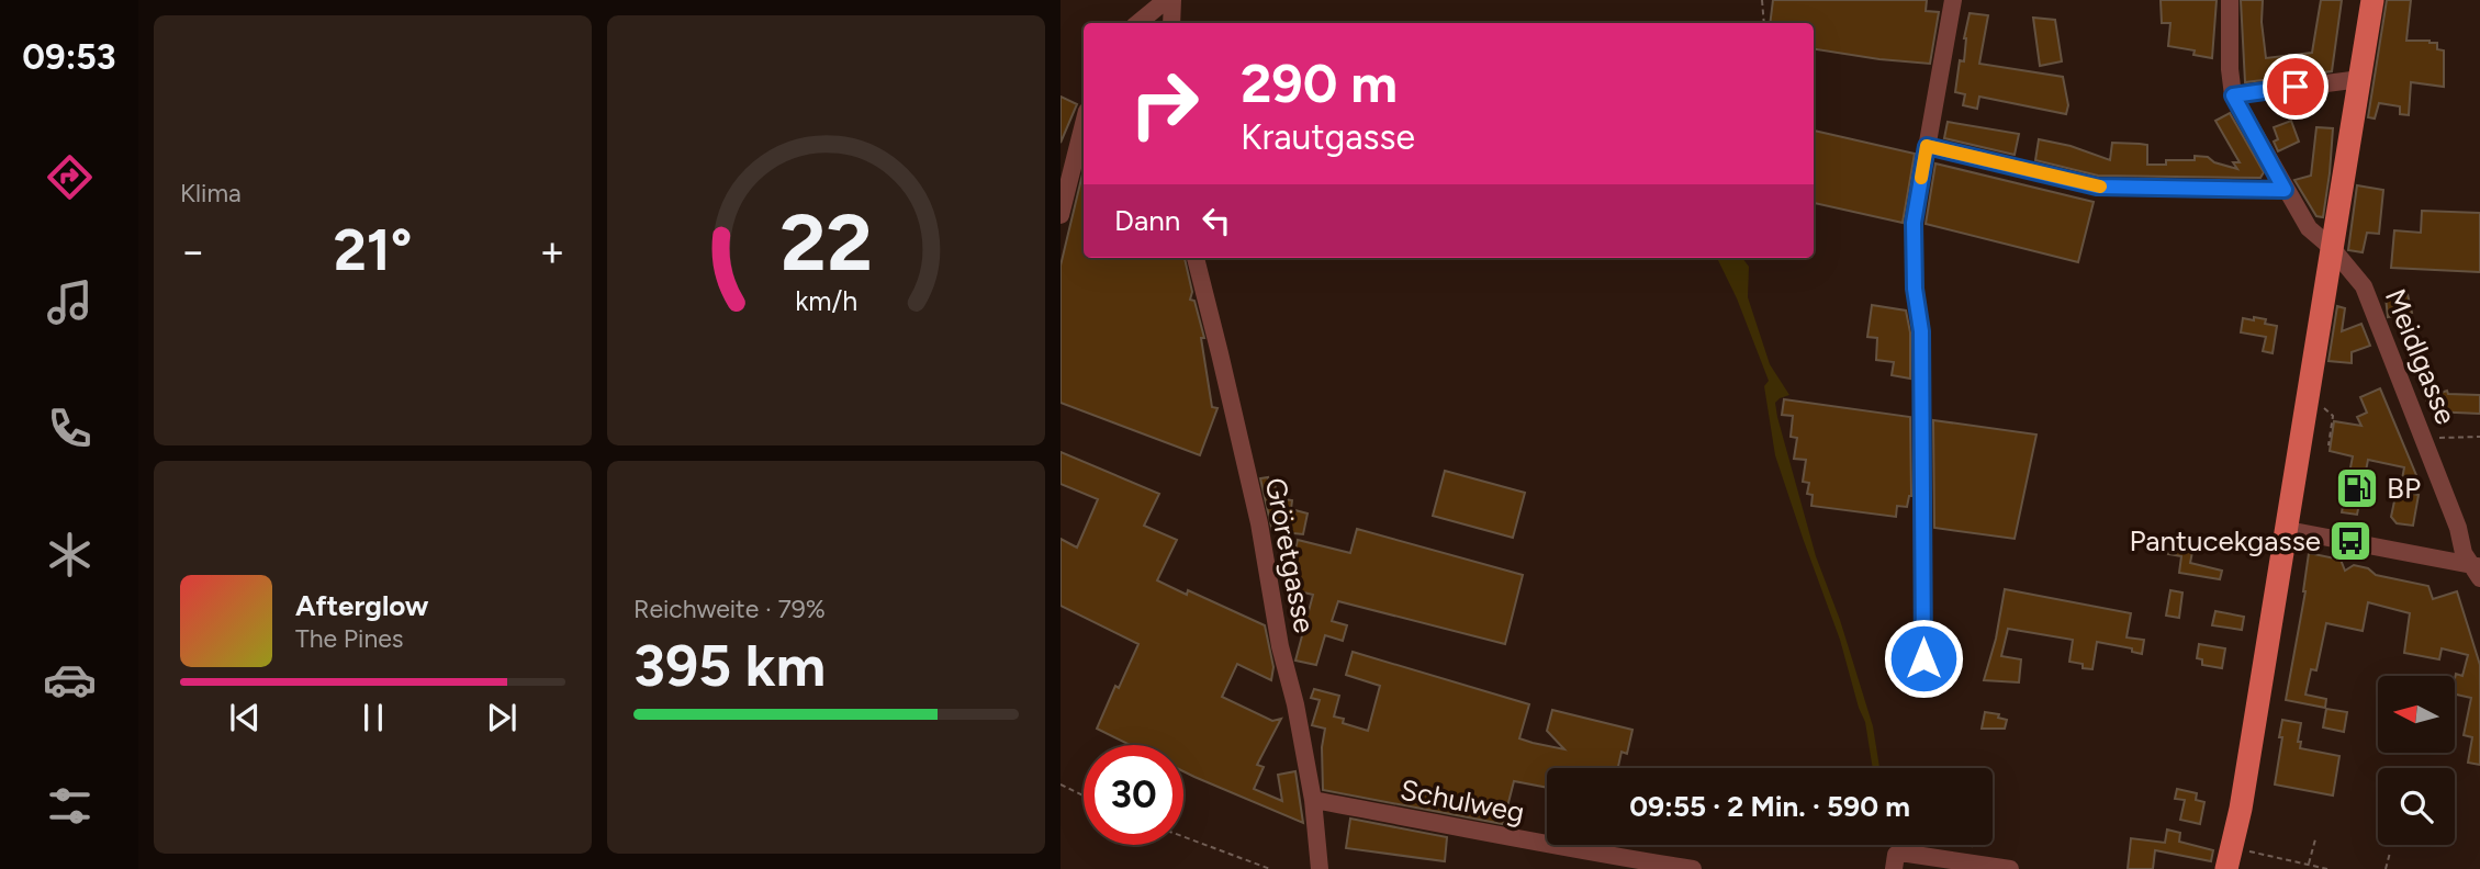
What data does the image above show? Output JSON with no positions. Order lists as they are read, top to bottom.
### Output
{
  "streets": {
    "street": ["Meidlgasse", "Gröretgasse", "Schulweg"]
  },
  "crossings": [
    ["Gröretgasse", "Schulweg"]
  ],
  "places": {
    "fuel station": ["BP"],
    "bus stop": ["Pantucekgasse"]
  },
  "north": "left",
  "page": {
    "tabs": "09:53",
    "tile": [
      "Klima",
      ["Reichweite · 79%", "395 km"]
    ],
    "turn": ["290 m", "Krautgasse"],
    "then": "Dann",
    "heat": ["−", "21°", "+"],
    "song": ["Afterglow", "The Pines"],
    "limit": "30",
    "trip": "09:55 · 2 Min. · 590 m",
    "gauge": ["22", "km/h"]
  }
}
